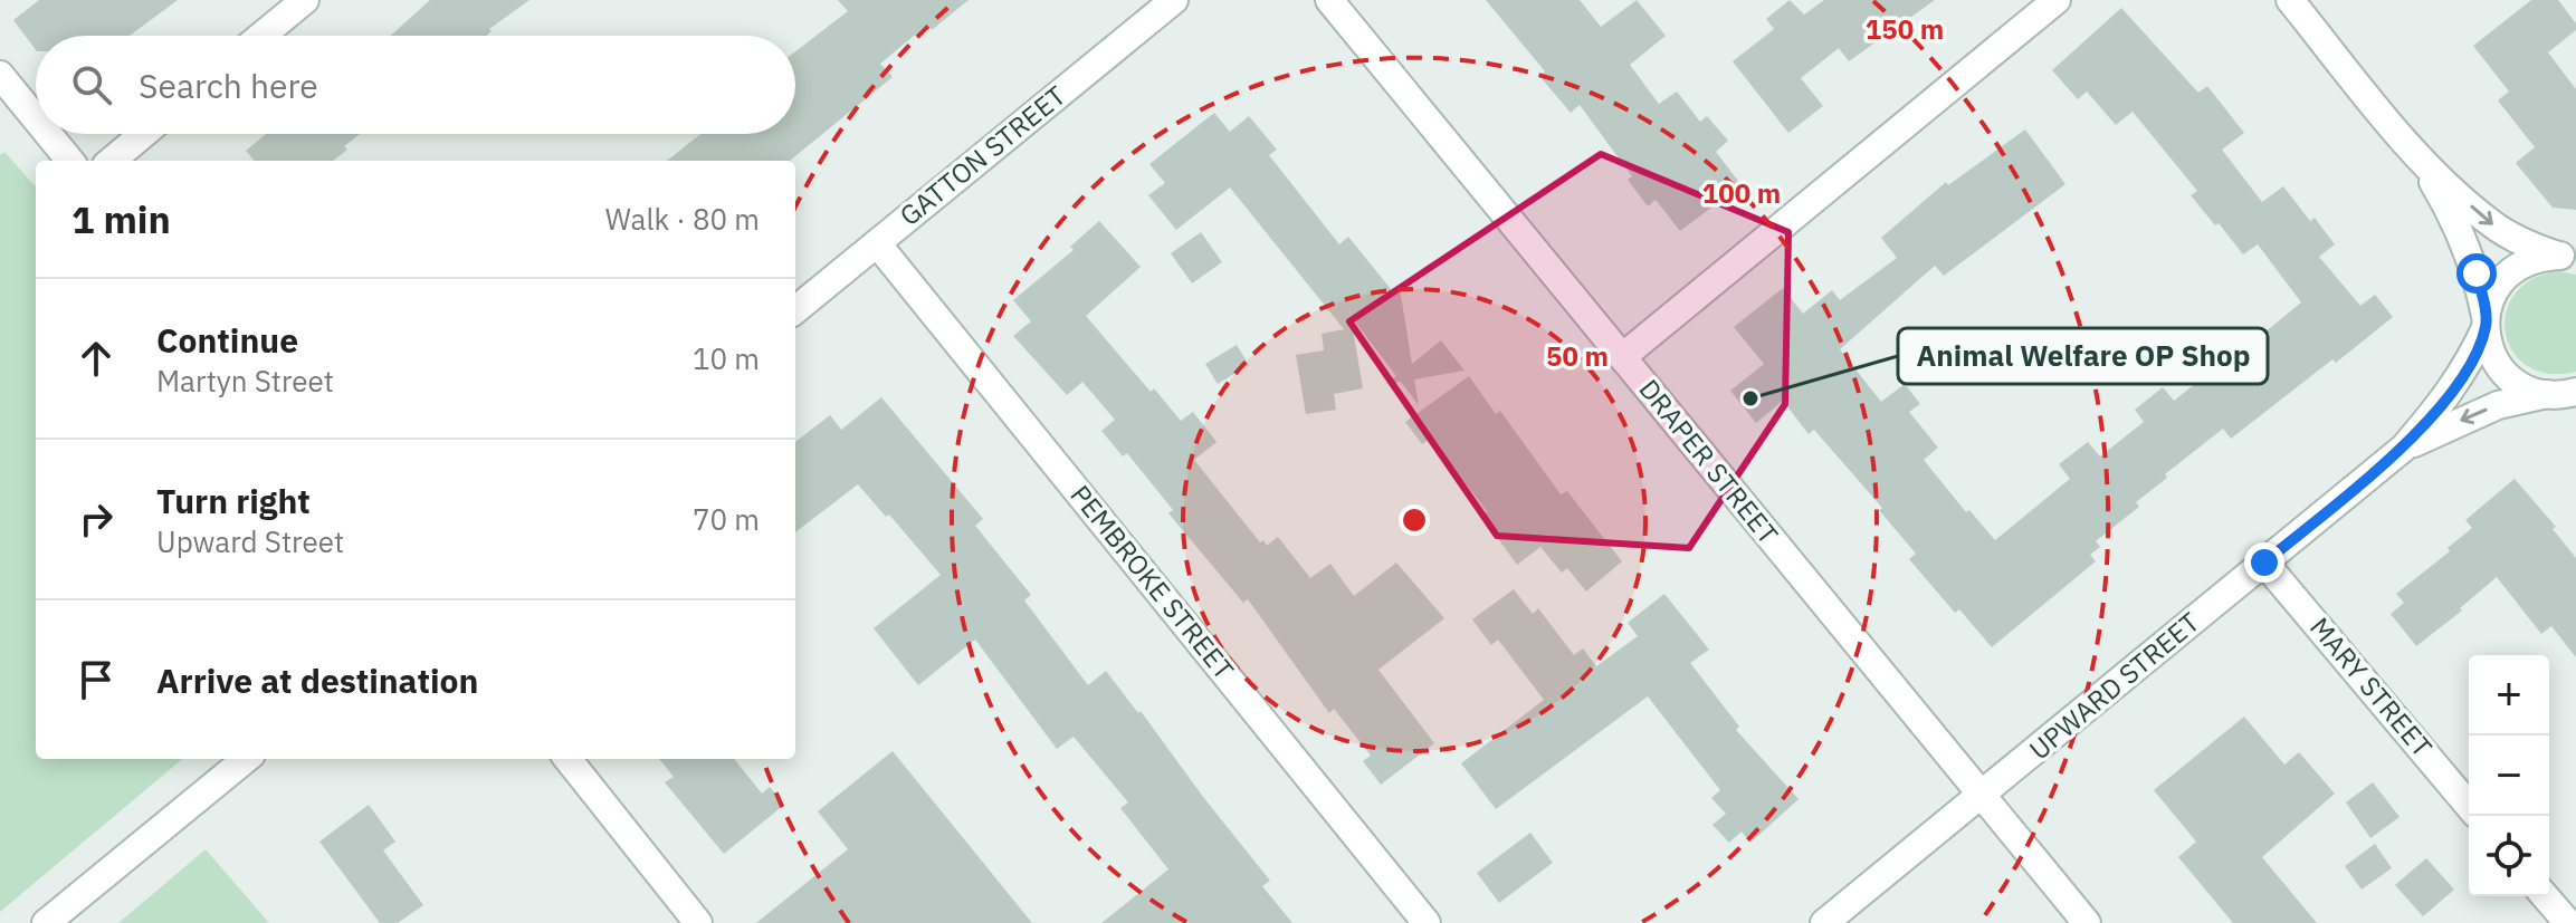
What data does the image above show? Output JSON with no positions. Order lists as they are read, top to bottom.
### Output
{
  "streets": {
    "street": [
      "GATTON STREET",
      "DRAPER STREET",
      "PEMBROKE STREET",
      "UPWARD STREET",
      "MARY STREET"
    ]
  },
  "crossings": [
    ["GATTON STREET", "PEMBROKE STREET"],
    ["DRAPER STREET", "UPWARD STREET"],
    ["UPWARD STREET", "MARY STREET"]
  ],
  "places": ["Animal Welfare OP Shop"],
  "page": {
    "search": "Search here",
    "heading": ["1 min", "Walk · 80 m"],
    "list": [
      ["Continue", "Martyn Street", "10 m"],
      ["Turn right", "Upward Street", "70 m"],
      "Arrive at destination"
    ],
    "map_buttons": ["+", "−"]
  },
  "rings": ["150 m", "100 m", "50 m"]
}
